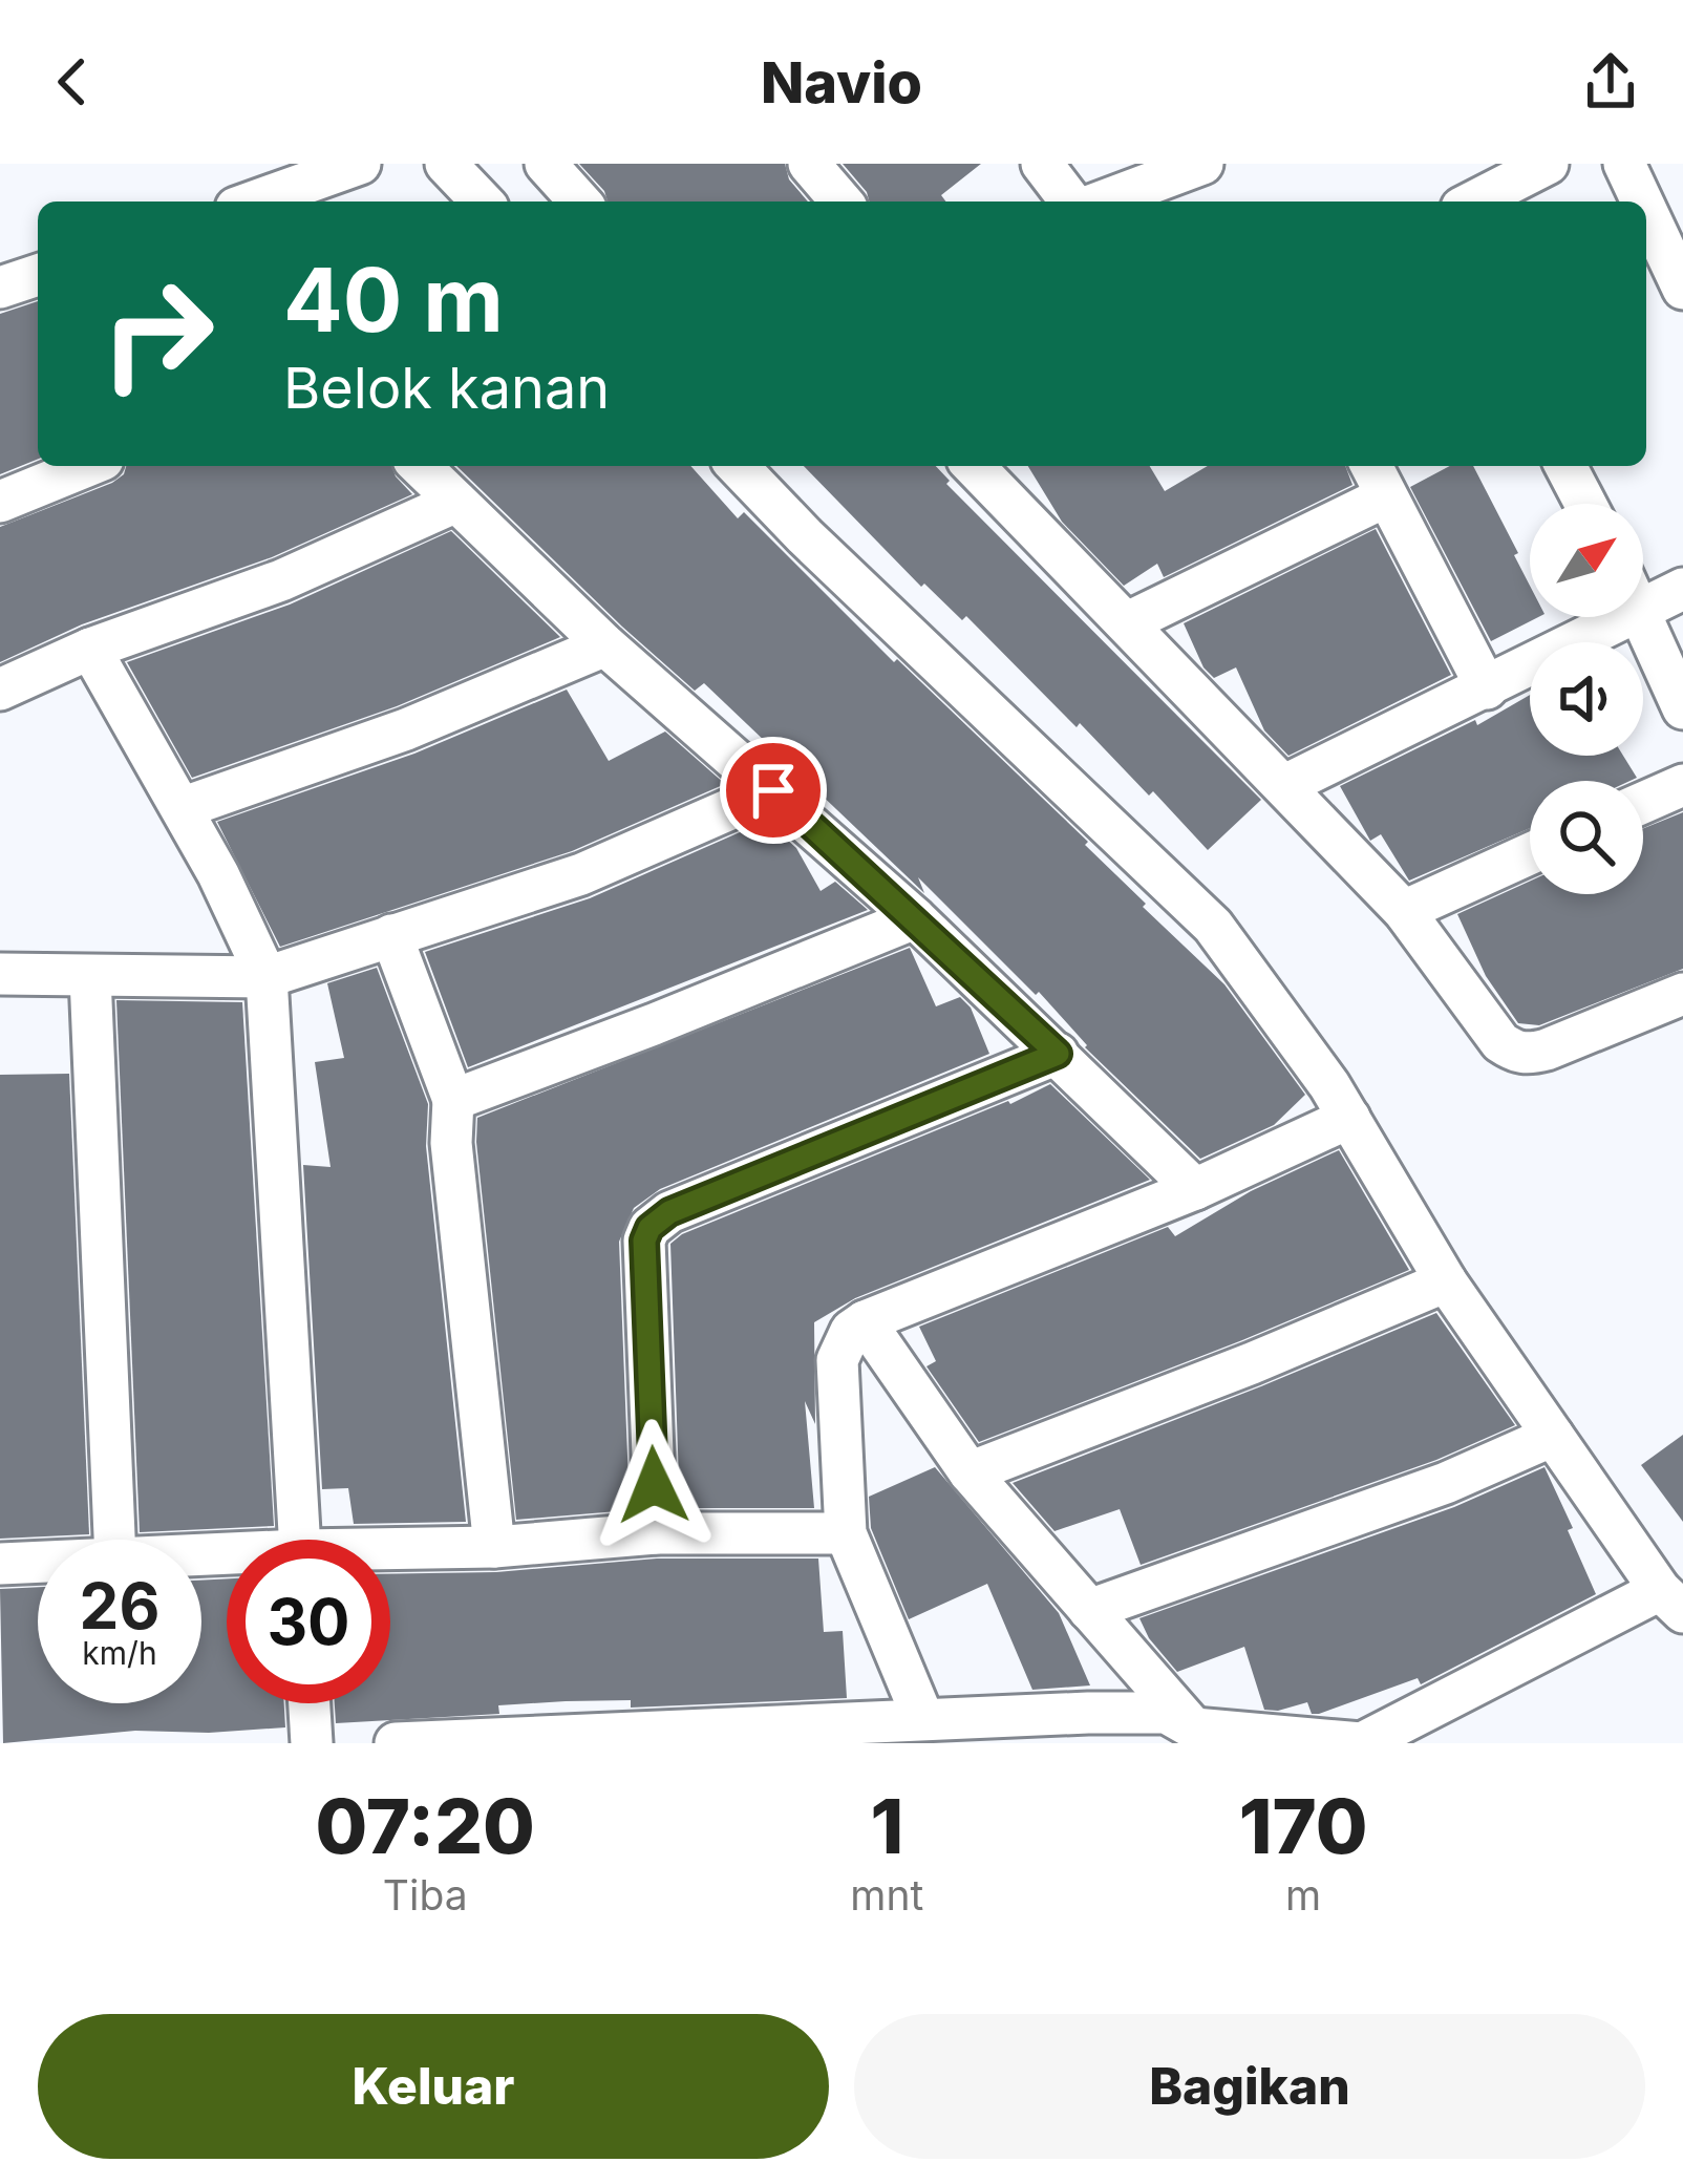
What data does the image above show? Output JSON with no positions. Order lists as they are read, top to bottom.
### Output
{
  "north": "top right",
  "page": {
    "header": "Navio",
    "turn": ["40 m", "Belok kanan"],
    "speed": "26 km/h",
    "limit": "30",
    "eta": [
      "07:20",
      "Tiba",
      "1",
      "mnt",
      "170",
      "m"
    ],
    "buttons": ["Keluar", "Bagikan"]
  }
}
